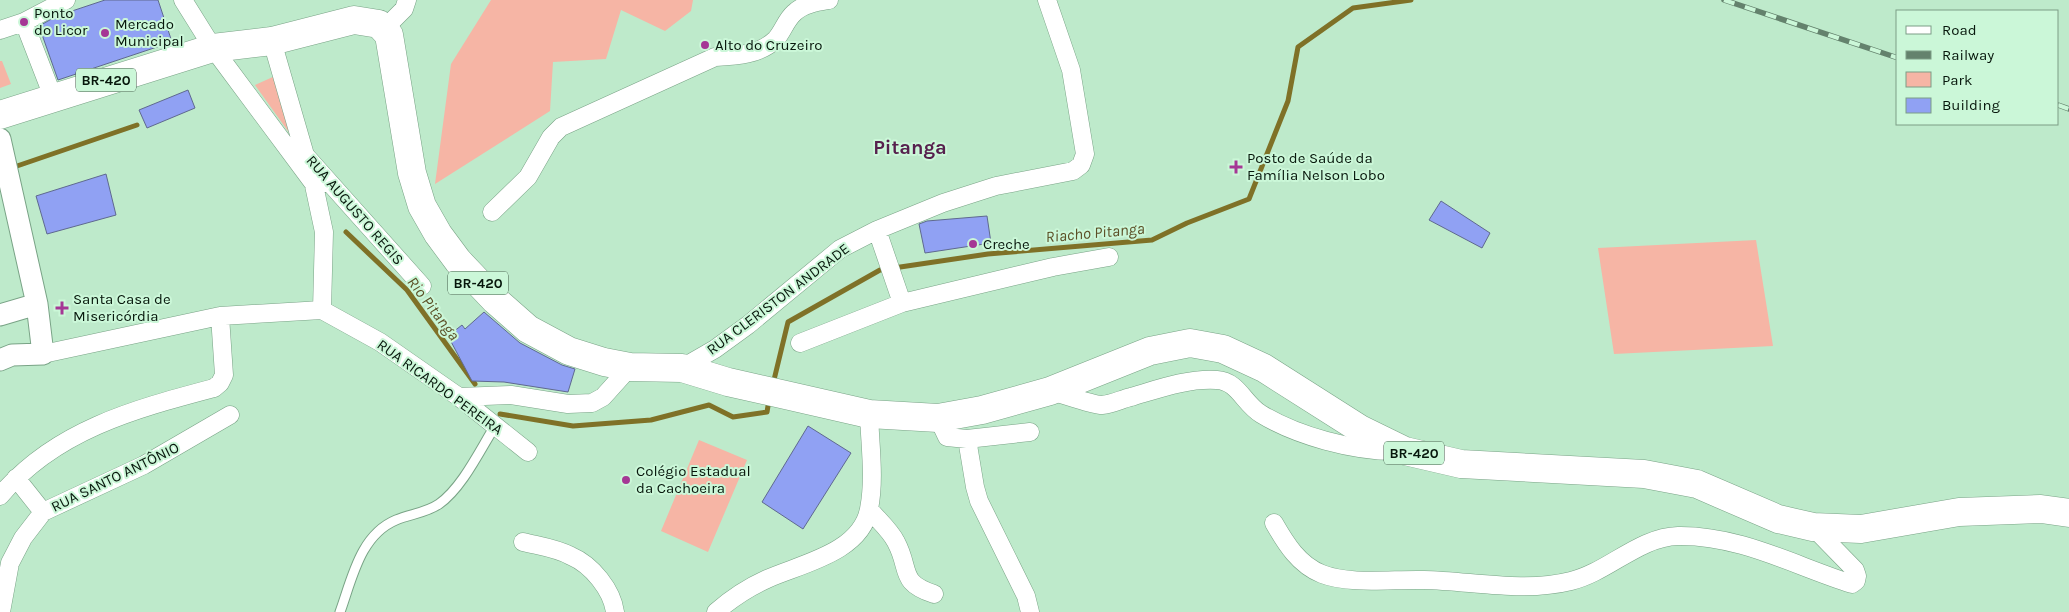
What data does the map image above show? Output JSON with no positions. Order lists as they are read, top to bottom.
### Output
{
  "streets": {
    "main road": ["BR-420"],
    "street": [
      "RUA AUGUSTO REGIS",
      "RUA CLERISTON ANDRADE",
      "RUA RICARDO PEREIRA",
      "RUA SANTO ANTÔNIO"
    ]
  },
  "crossings": [
    ["BR-420", "RUA AUGUSTO REGIS"],
    ["BR-420", "RUA CLERISTON ANDRADE"]
  ],
  "districts": ["Pitanga"],
  "water": ["Riacho Pitanga", "Rio Pitanga"],
  "places": {
    "other": [
      "Ponto do Licor",
      "Mercado Municipal",
      "Alto do Cruzeiro",
      "Creche",
      "Colégio Estadual da Cachoeira"
    ],
    "health": ["Posto de Saúde da Família Nelson Lobo", "Santa Casa de Misericórdia"]
  },
  "legend": [
    "Road",
    "Railway",
    "Park",
    "Building"
  ]
}
